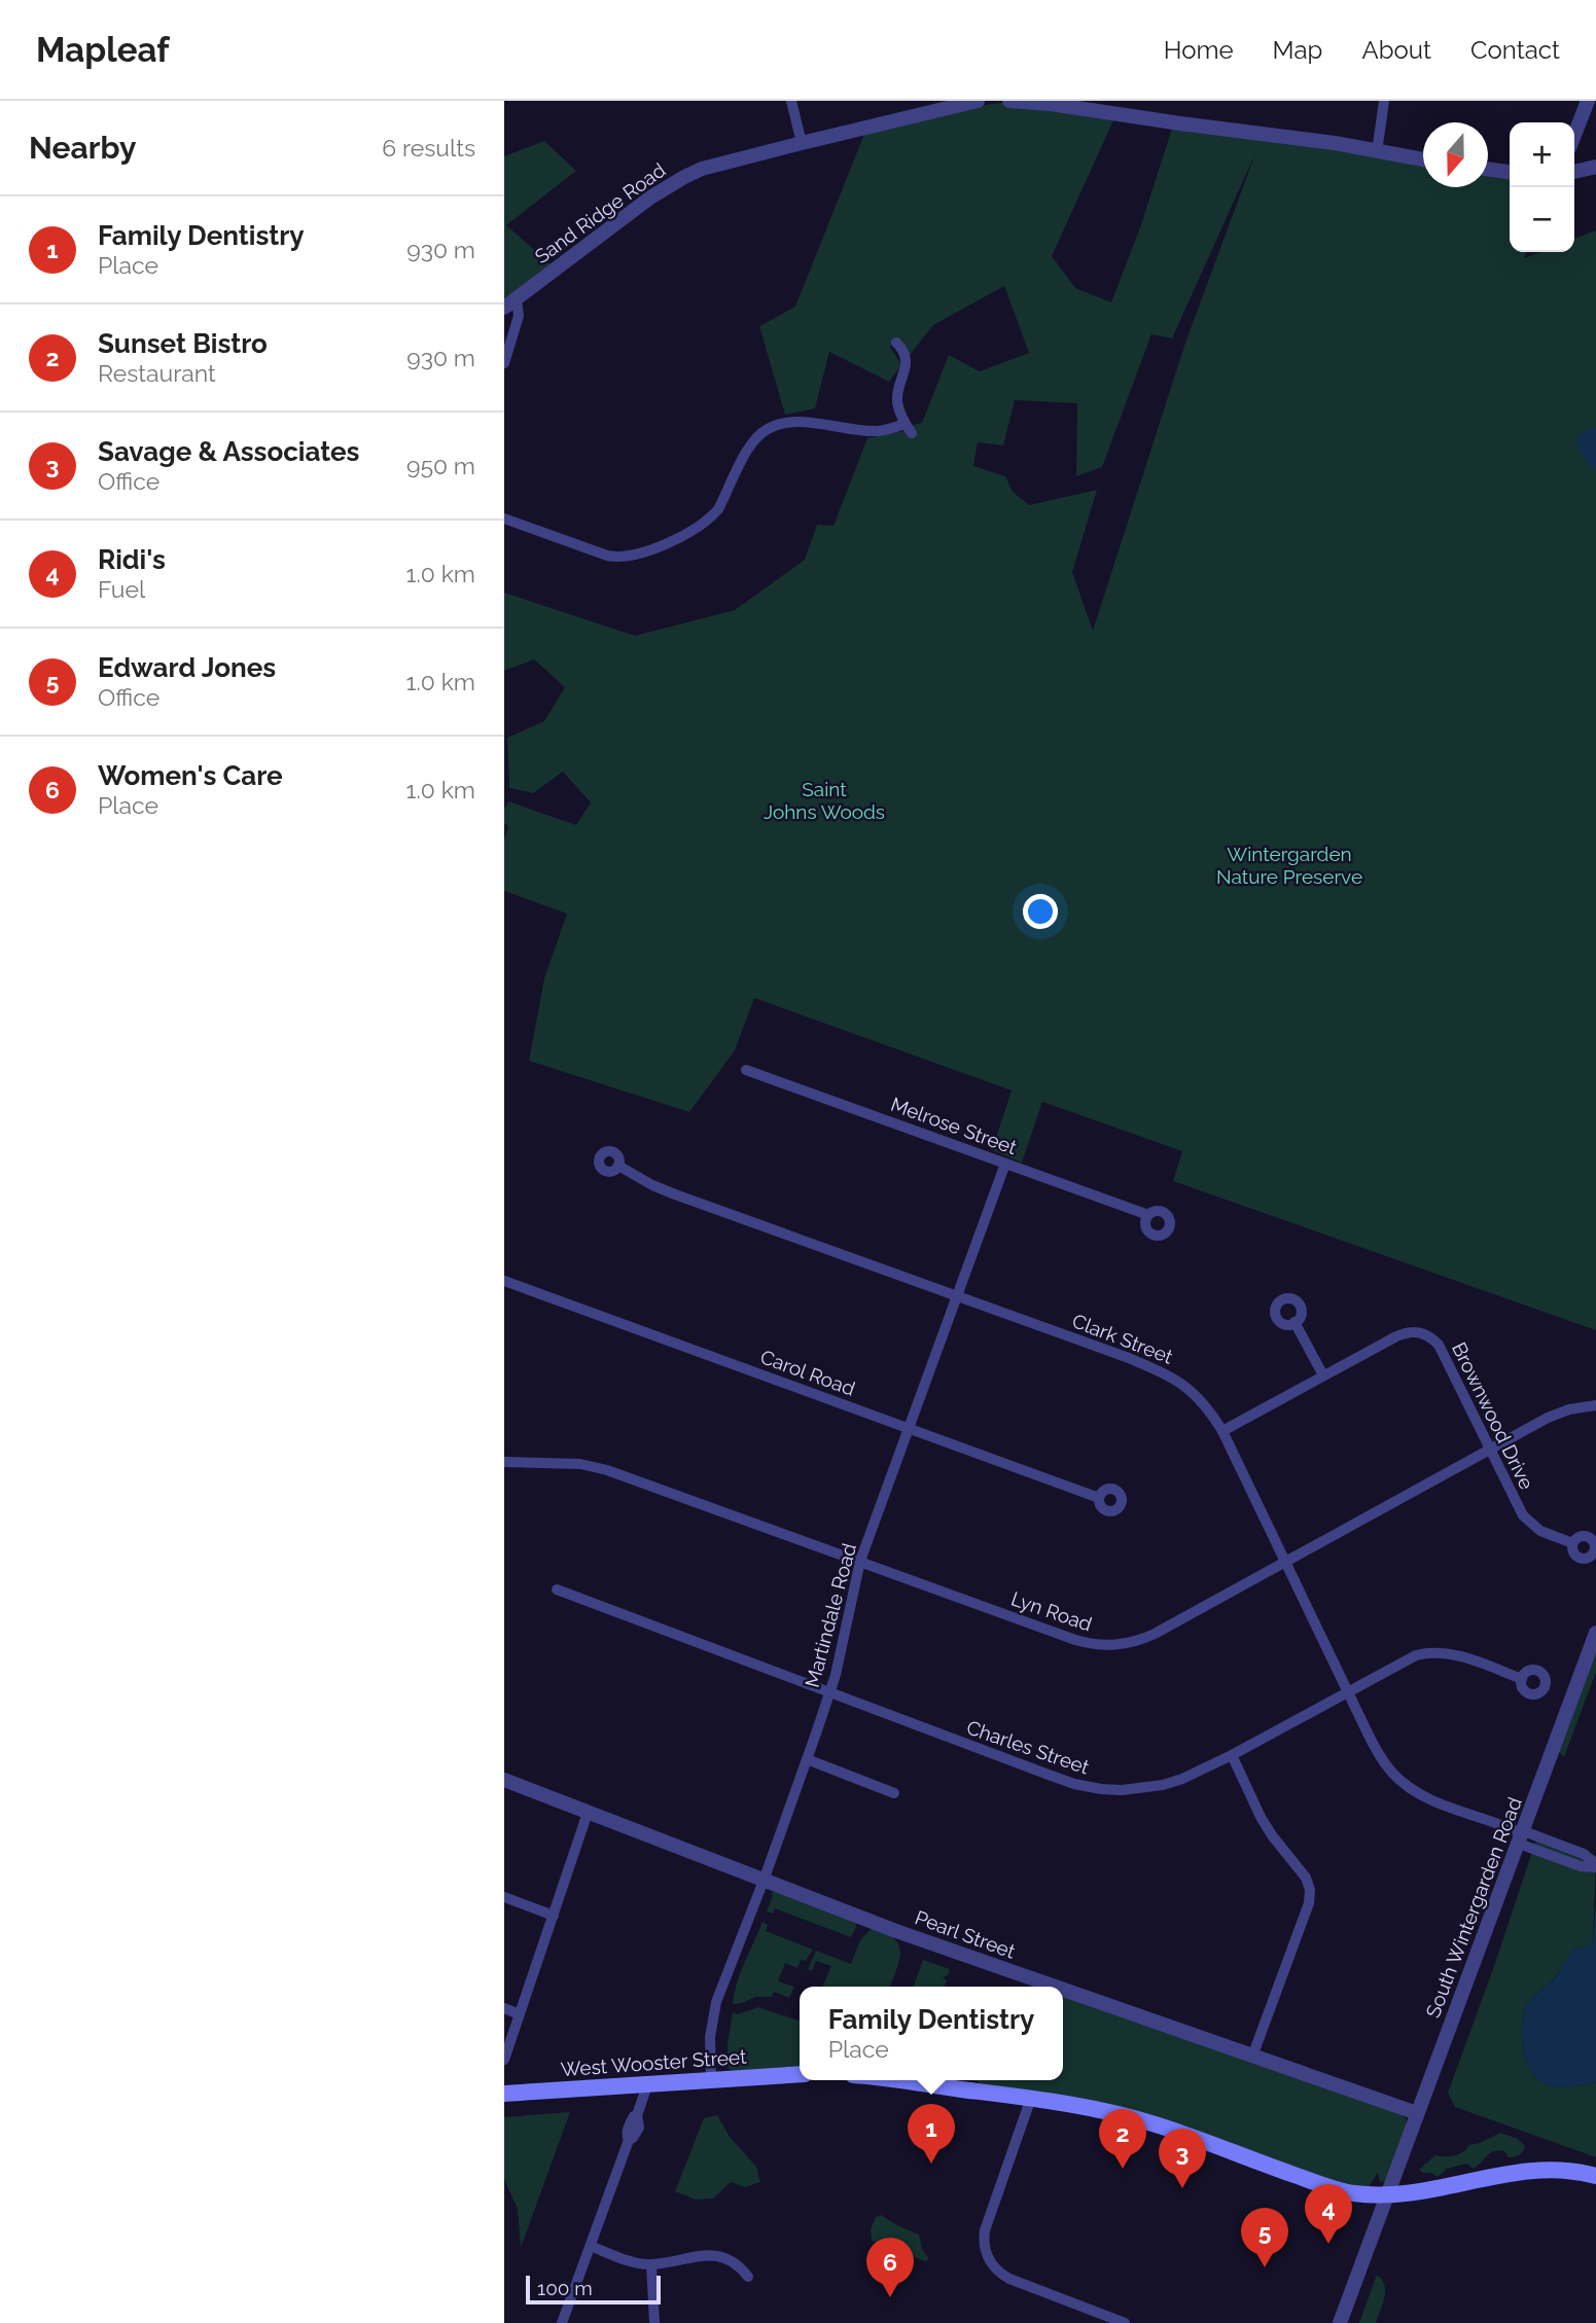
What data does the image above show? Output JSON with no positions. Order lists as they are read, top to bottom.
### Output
{
  "streets": {
    "main road": ["West Wooster Street"],
    "street": [
      "Sand Ridge Road",
      "Melrose Street",
      "Clark Street",
      "Carol Road",
      "Brownwood Drive",
      "Lyn Road",
      "Martindale Road",
      "Charles Street",
      "South Wintergarden Road",
      "Pearl Street"
    ]
  },
  "crossings": [
    ["Melrose Street", "Martindale Road"],
    ["Clark Street", "Brownwood Drive"],
    ["Clark Street", "Lyn Road"],
    ["Clark Street", "Martindale Road"],
    ["Clark Street", "Charles Street"],
    ["Clark Street", "South Wintergarden Road"],
    ["Carol Road", "Martindale Road"],
    ["Brownwood Drive", "Lyn Road"],
    ["Lyn Road", "Martindale Road"],
    ["Martindale Road", "Charles Street"],
    ["Martindale Road", "Pearl Street"],
    ["Martindale Road", "West Wooster Street"],
    ["South Wintergarden Road", "Pearl Street"]
  ],
  "parks": ["Saint Johns Woods", "Wintergarden Nature Preserve"],
  "scale_bar": "100 m",
  "north": "bottom",
  "page": {
    "header": "Mapleaf",
    "nav": [
      "Home",
      "Map",
      "About",
      "Contact"
    ],
    "heading": ["Nearby", "6 results"],
    "map_buttons": ["+", "−"],
    "list": [
      {
        "mark": "1",
        "name": "Family Dentistry",
        "note": "Place",
        "value": "930 m"
      },
      {
        "mark": "2",
        "name": "Sunset Bistro",
        "note": "Restaurant",
        "value": "930 m"
      },
      {
        "mark": "3",
        "name": "Savage & Associates",
        "note": "Office",
        "value": "950 m"
      },
      {
        "mark": "4",
        "name": "Ridi's",
        "note": "Fuel",
        "value": "1.0 km"
      },
      {
        "mark": "5",
        "name": "Edward Jones",
        "note": "Office",
        "value": "1.0 km"
      },
      {
        "mark": "6",
        "name": "Women's Care",
        "note": "Place",
        "value": "1.0 km"
      }
    ],
    "popup": ["Family Dentistry", "Place"],
    "pins": [
      "1",
      "2",
      "3",
      "4",
      "5",
      "6"
    ],
    "scale": "100 m"
  }
}
